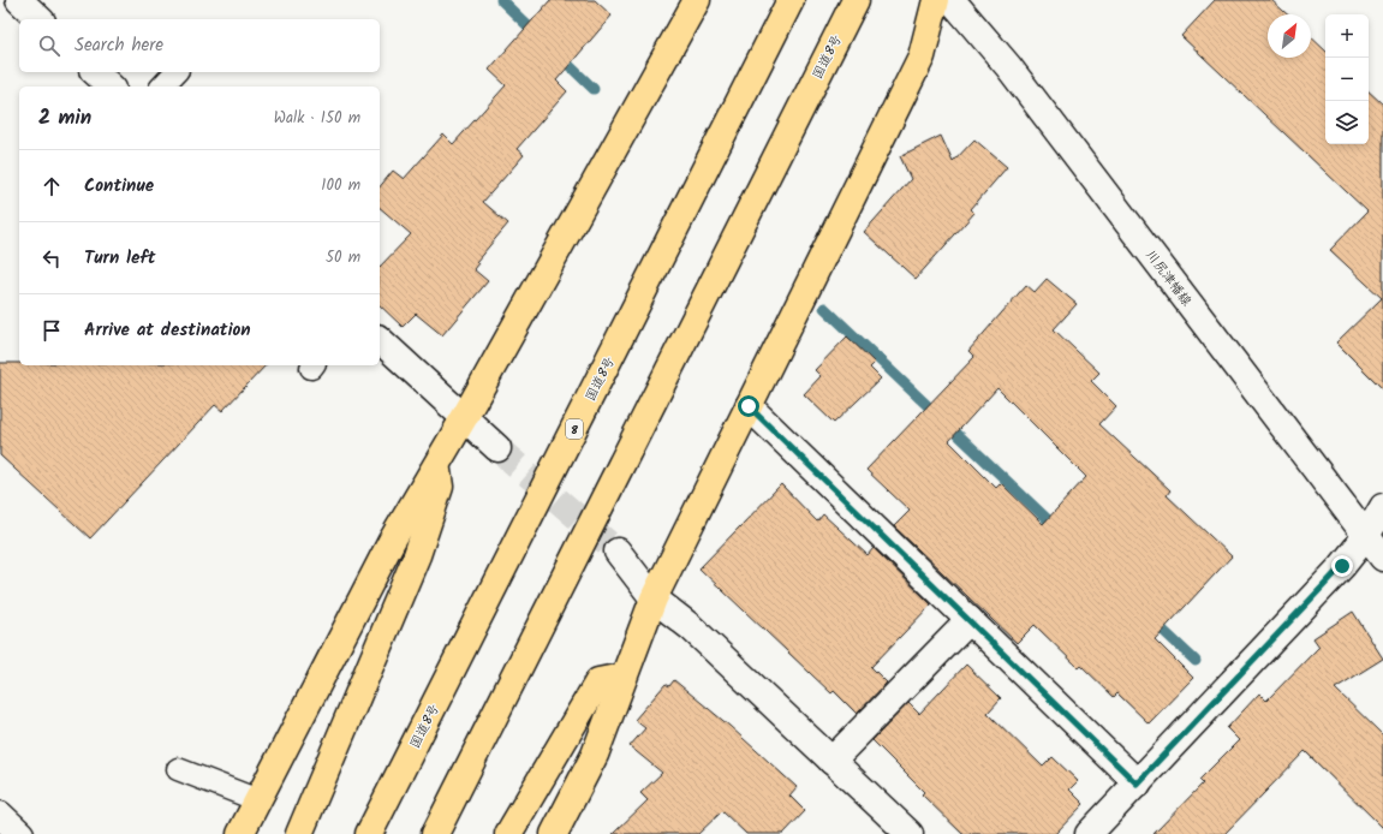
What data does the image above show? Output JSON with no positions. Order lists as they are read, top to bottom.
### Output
{
  "streets": {
    "highway": ["国道8号", "8"],
    "street": ["川尻津幡線"]
  },
  "north": "top right",
  "page": {
    "map_buttons": ["+", "−"],
    "search": "Search here",
    "heading": ["2 min", "Walk · 150 m"],
    "list": [
      ["Continue", "100 m"],
      ["Turn left", "50 m"],
      "Arrive at destination"
    ]
  }
}
